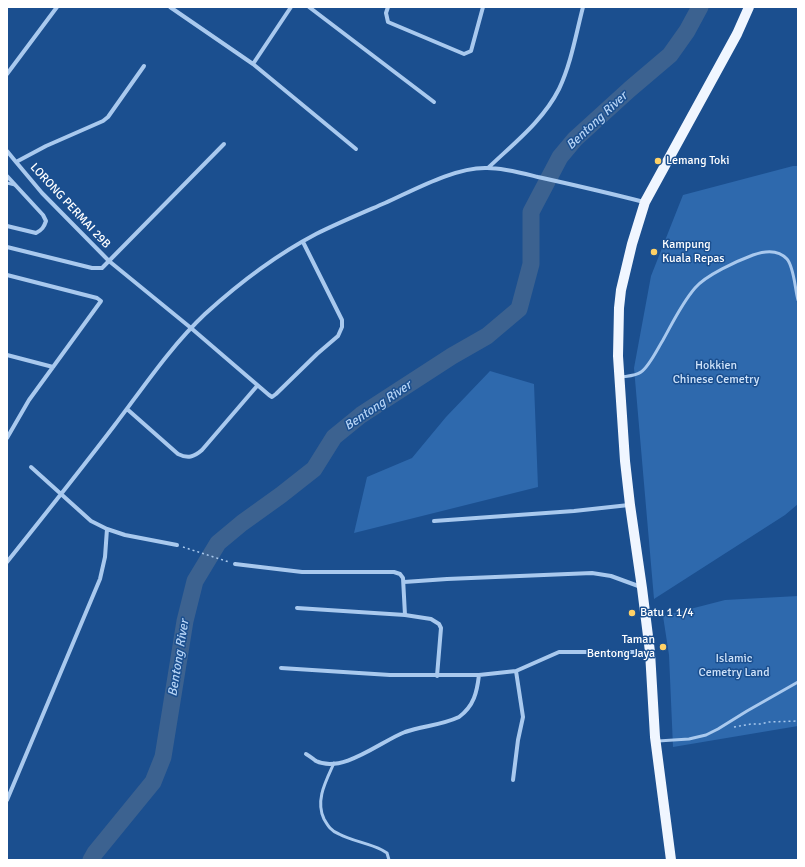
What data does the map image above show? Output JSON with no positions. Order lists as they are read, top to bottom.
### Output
{
  "streets": {
    "street": ["LORONG PERMAI 29B"]
  },
  "water": ["Bentong River"],
  "parks": ["Hokkien Chinese Cemetry", "Islamic Cemetry Land"],
  "places": [
    "Lemang Toki",
    "Kampung Kuala Repas",
    "Batu 1 1/4",
    "Taman Bentong Jaya"
  ]
}
